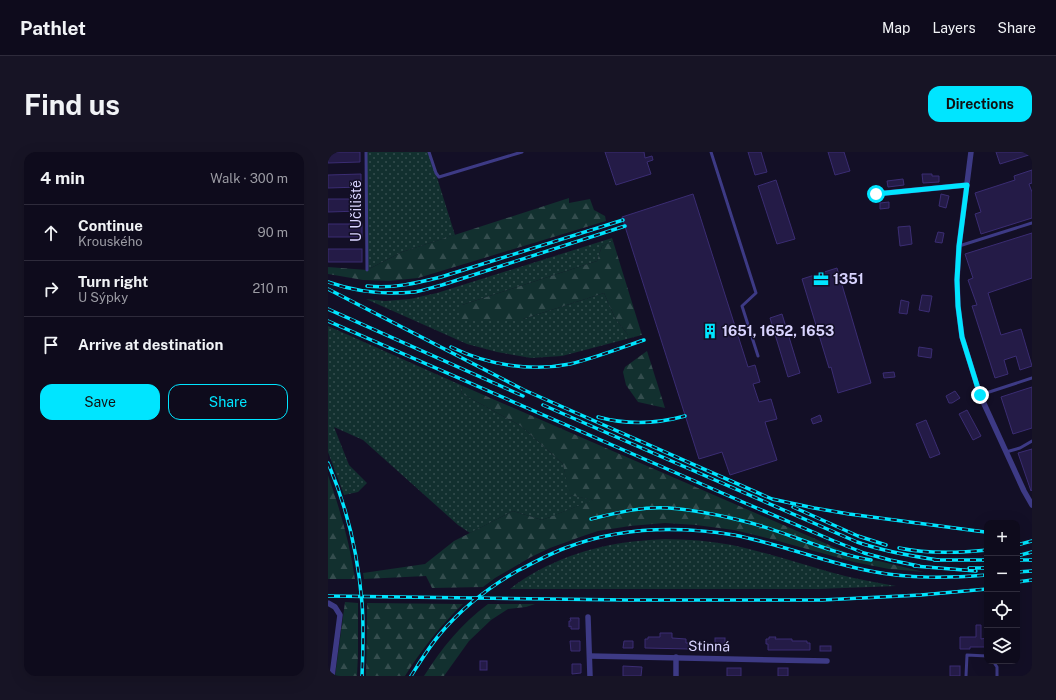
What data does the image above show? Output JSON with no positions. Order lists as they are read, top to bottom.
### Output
{
  "streets": {
    "street": ["Stinná"],
    "lane": ["U Učiliště"]
  },
  "places": {
    "office": ["1351"],
    "building": ["1651, 1652, 1653"]
  },
  "page": {
    "header": "Pathlet",
    "nav": ["Map", "Layers", "Share"],
    "buttons": [
      "Directions",
      ["Save", "Share"]
    ],
    "title": "Find us",
    "heading": ["4 min", "Walk · 300 m"],
    "list": [
      ["Continue", "Krouského", "90 m"],
      ["Turn right", "U Sýpky", "210 m"],
      "Arrive at destination"
    ],
    "map_buttons": ["+", "−"]
  }
}
